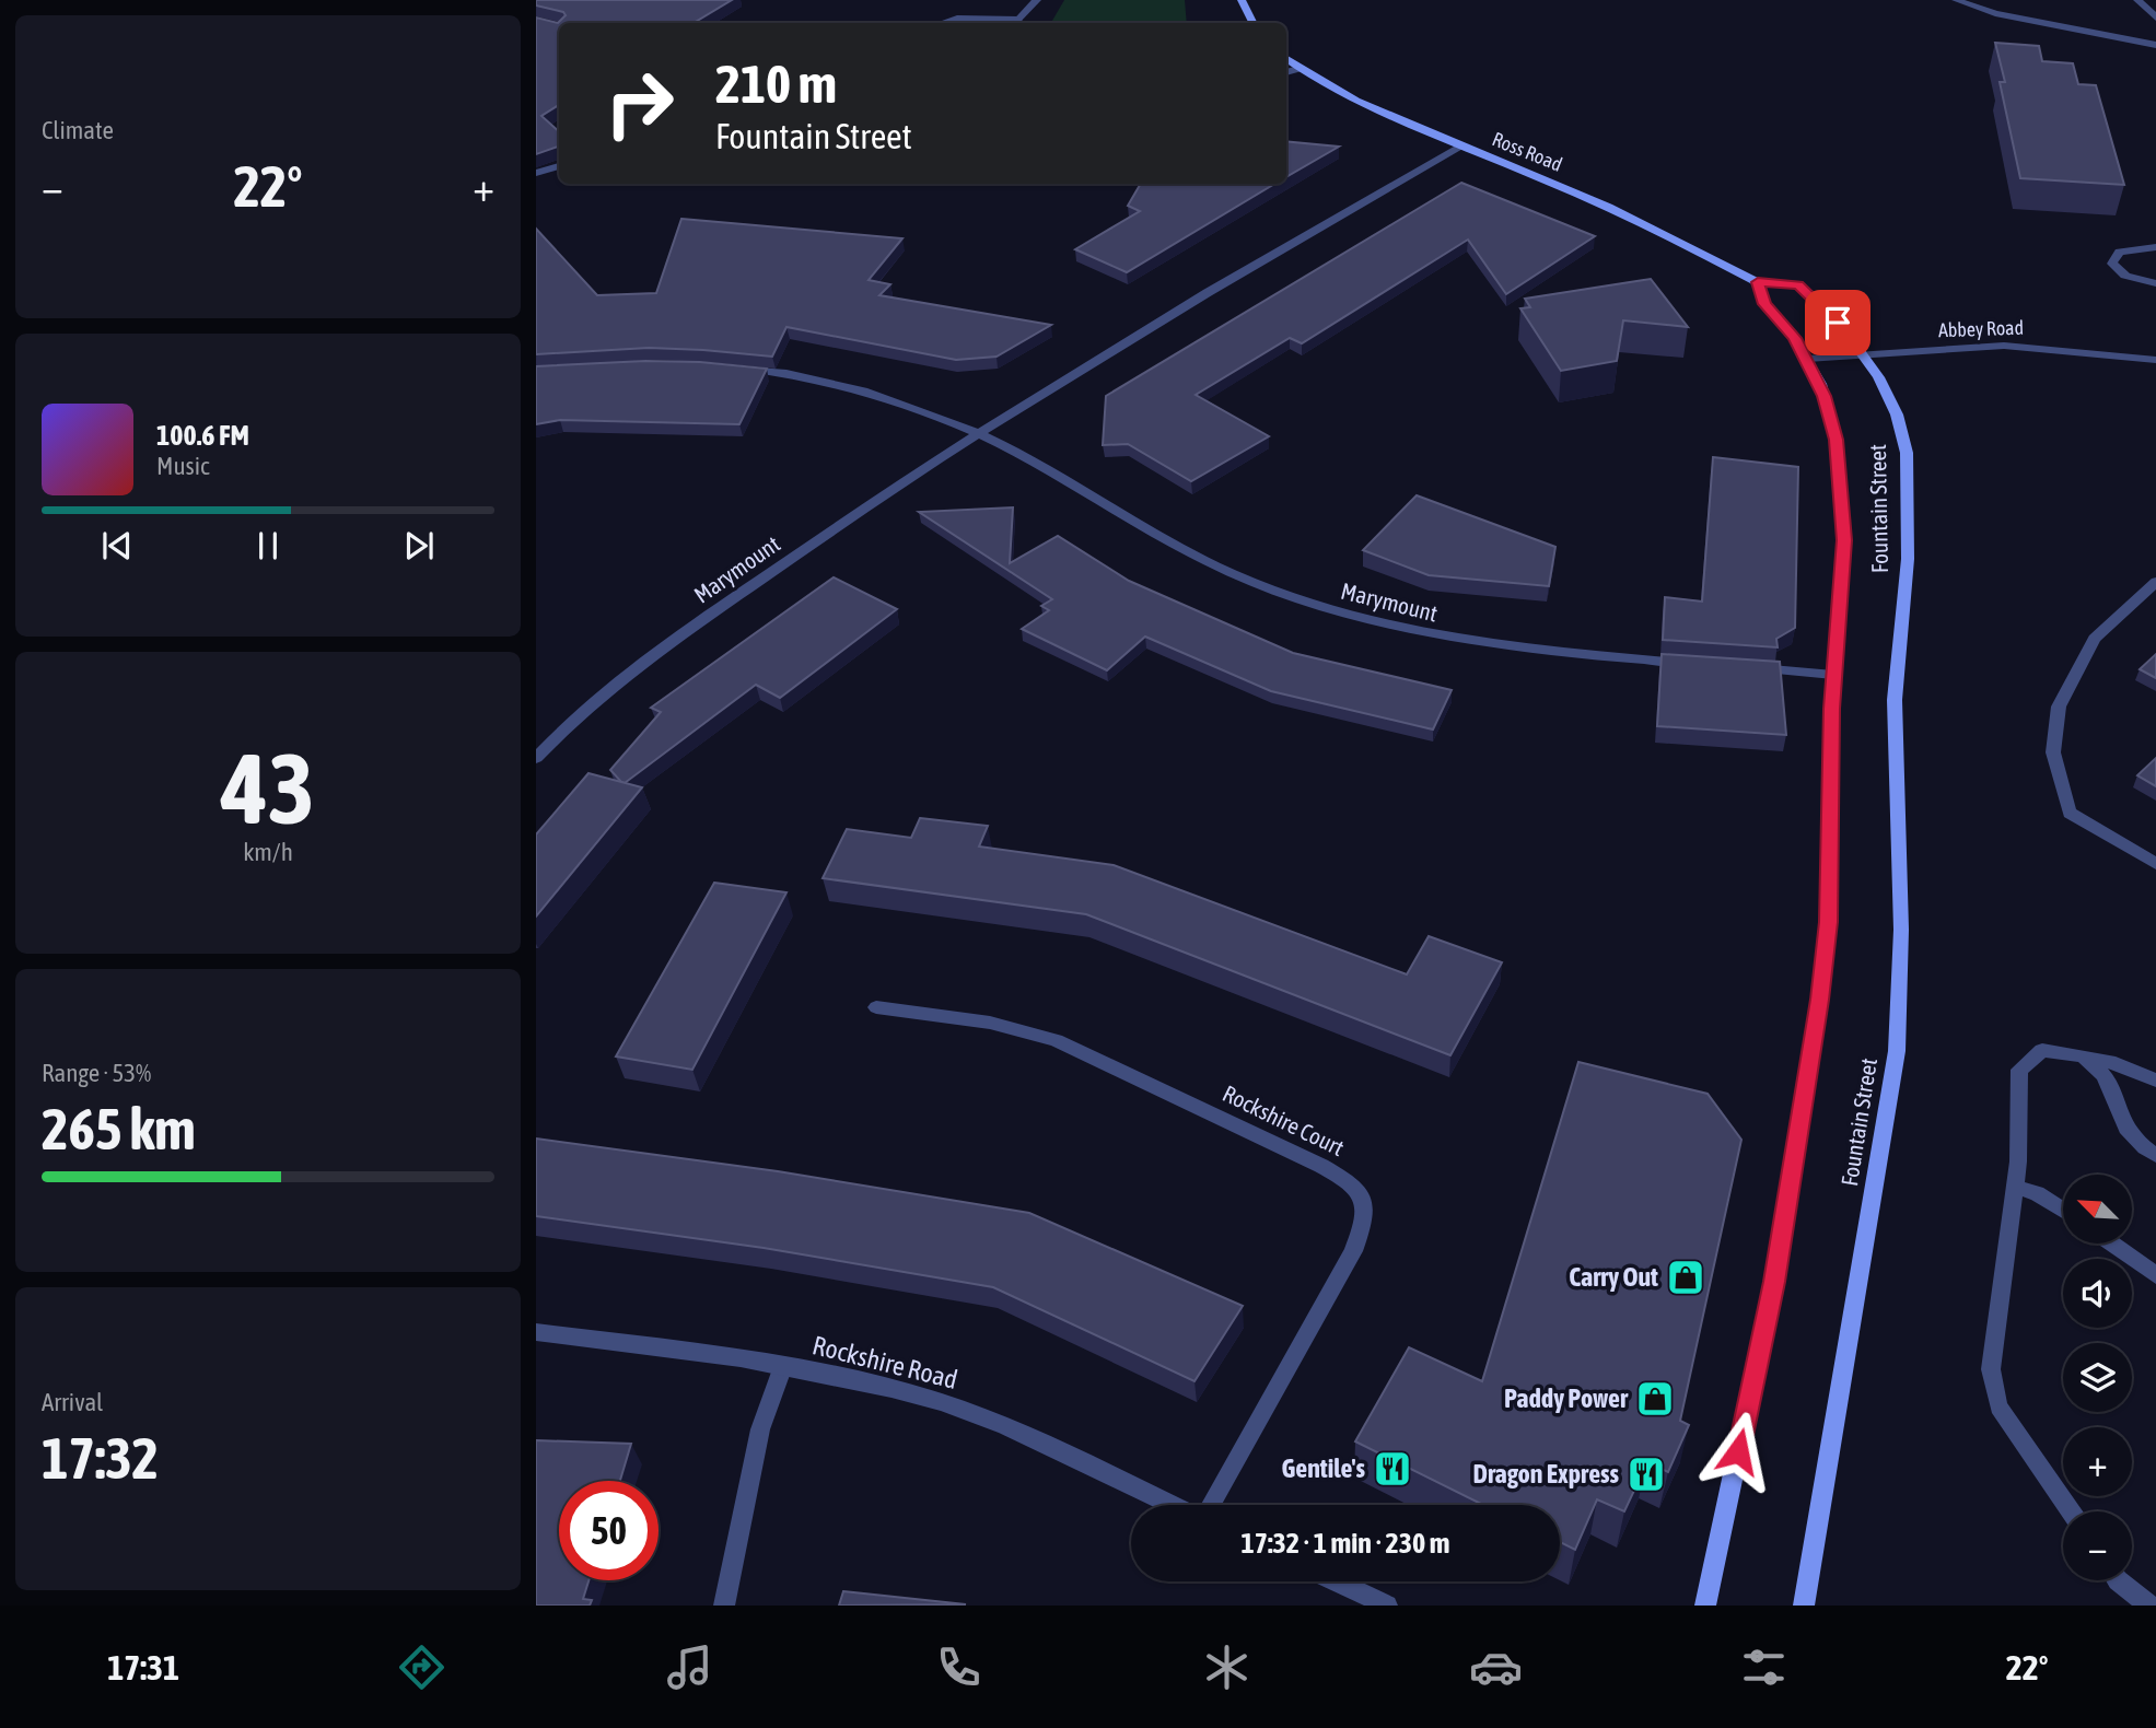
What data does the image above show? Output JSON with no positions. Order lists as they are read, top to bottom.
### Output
{
  "streets": {
    "main road": ["Ross Road", "Fountain Street"],
    "street": [
      "Abbey Road",
      "Marymount",
      "Rockshire Court",
      "Rockshire Road"
    ]
  },
  "crossings": [
    ["Ross Road", "Fountain Street"],
    ["Ross Road", "Marymount"],
    ["Abbey Road", "Fountain Street"]
  ],
  "places": {
    "shop": ["Carry Out", "Paddy Power"],
    "restaurant": ["Gentile's", "Dragon Express"]
  },
  "north": "top left",
  "page": {
    "tile": [
      "Climate",
      ["43", "km/h"],
      ["Range · 53%", "265 km"],
      ["Arrival", "17:32"]
    ],
    "turn": ["210 m", "Fountain Street"],
    "heat": ["−", "22°", "+"],
    "song": ["100.6 FM", "Music"],
    "map_buttons": ["+", "−"],
    "limit": "50",
    "trip": "17:32 · 1 min · 230 m",
    "tabs": ["17:31", "22°"]
  }
}
